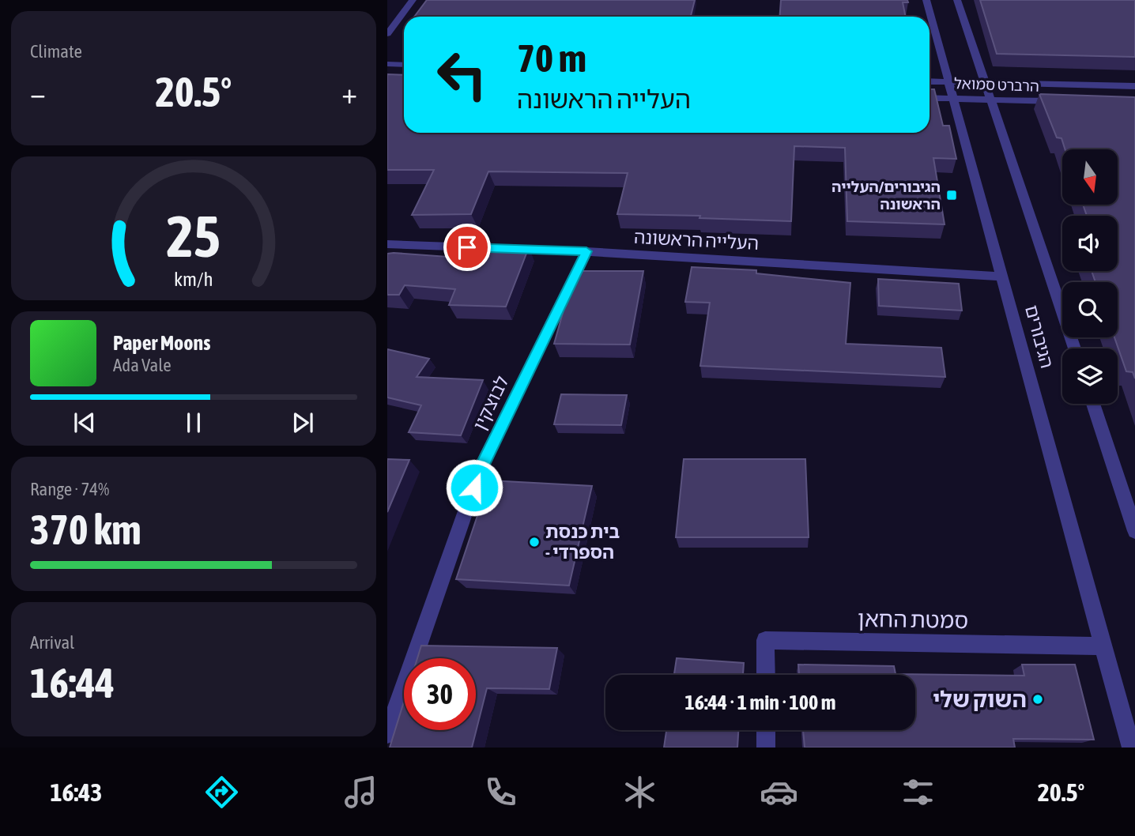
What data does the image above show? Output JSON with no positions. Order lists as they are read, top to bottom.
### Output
{
  "streets": {
    "street": [
      "הרברט סמואל",
      "העלייה הראשונה",
      "הגיבורים",
      "לבוצקין",
      "סמטת החאן"
    ]
  },
  "crossings": [
    ["הרברט סמואל", "הגיבורים"],
    ["העלייה הראשונה", "הגיבורים"],
    ["העלייה הראשונה", "לבוצקין"],
    ["הגיבורים", "סמטת החאן"]
  ],
  "places": {
    "transit": ["הגיבורים/העלייה הראשונה"],
    "other": ["בית כנסת - הספרדי", "השוק שלי"]
  },
  "north": "bottom",
  "page": {
    "tile": [
      "Climate",
      ["Range · 74%", "370 km"],
      ["Arrival", "16:44"]
    ],
    "turn": ["70 m", "העלייה הראשונה"],
    "heat": ["−", "20.5°", "+"],
    "song": ["Paper Moons", "Ada Vale"],
    "limit": "30",
    "trip": "16:44 · 1 min · 100 m",
    "tabs": ["16:43", "20.5°"],
    "gauge": ["25", "km/h"]
  }
}
